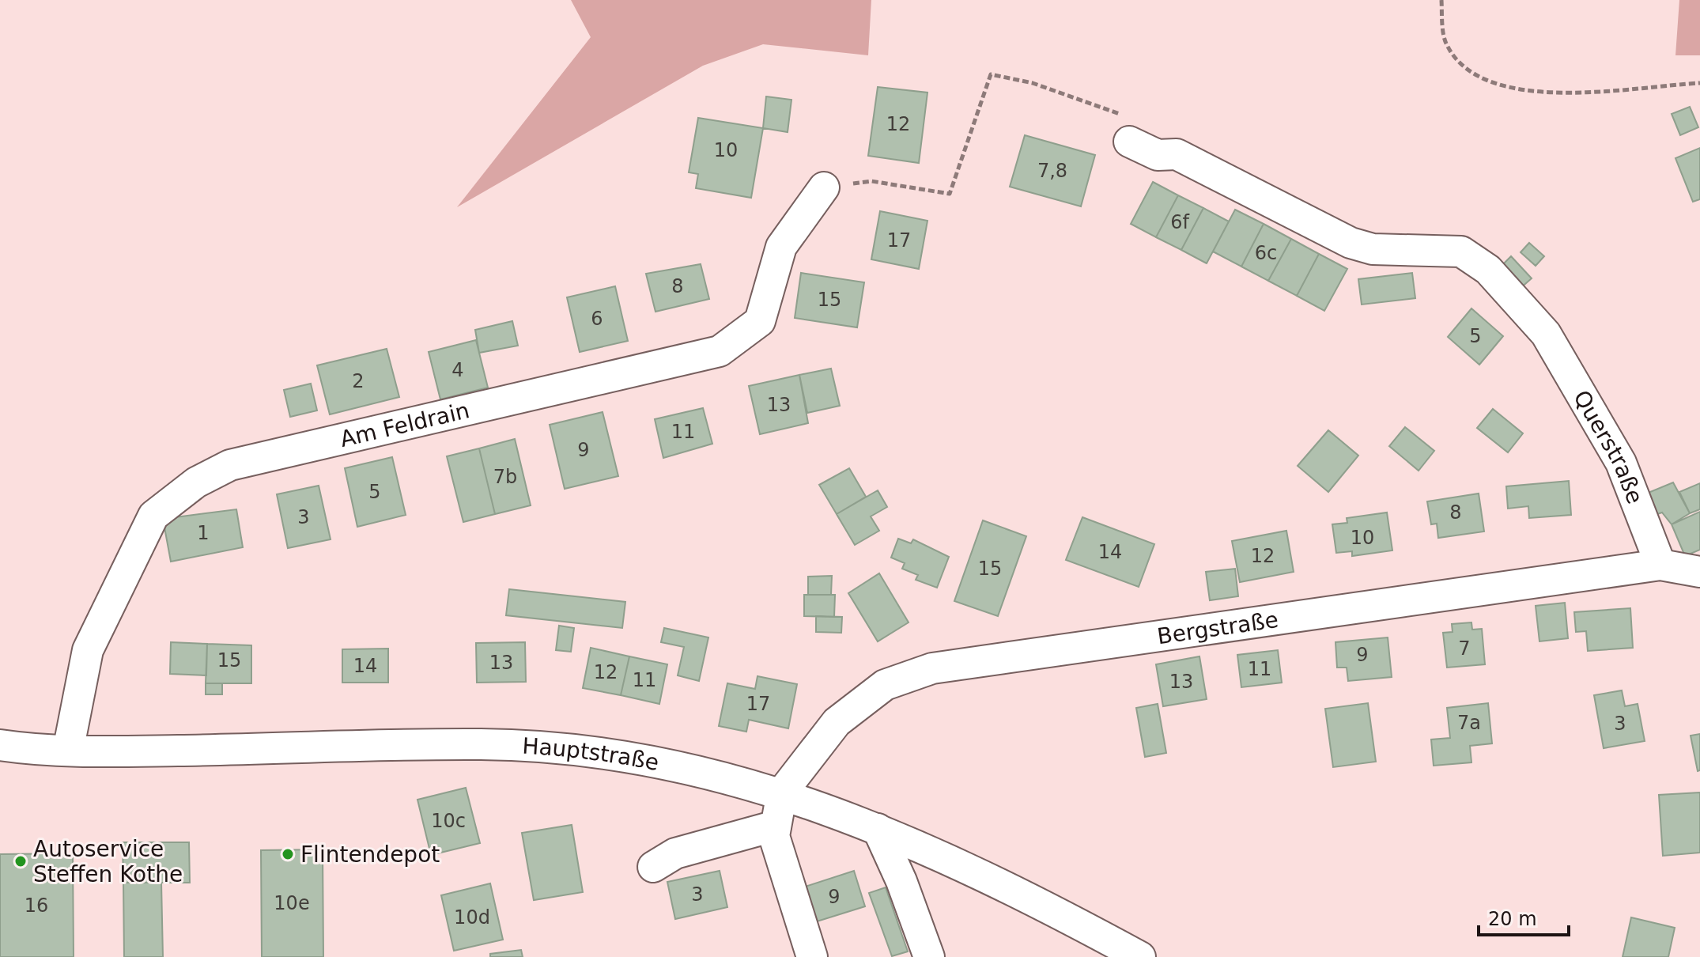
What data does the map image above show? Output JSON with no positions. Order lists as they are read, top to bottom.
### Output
{
  "streets": {
    "street": [
      "Am Feldrain",
      "Querstraße",
      "Bergstraße",
      "Hauptstraße"
    ]
  },
  "crossings": [
    ["Am Feldrain", "Hauptstraße"],
    ["Querstraße", "Bergstraße"],
    ["Bergstraße", "Hauptstraße"]
  ],
  "places": ["Flintendepot", "Autoservice Steffen Kothe"],
  "house_numbers": [
    "12",
    "10",
    "7,8",
    "6f",
    "17",
    "6c",
    "8",
    "15",
    "6",
    "5",
    "4",
    "2",
    "13",
    "11",
    "9",
    "7b",
    "5",
    "8",
    "3",
    "1",
    "10",
    "14",
    "12",
    "15",
    "7",
    "9",
    "15",
    "13",
    "14",
    "11",
    "12",
    "11",
    "13",
    "17",
    "7a",
    "3",
    "10c",
    "3",
    "9",
    "10e",
    "16",
    "10d"
  ],
  "scale_bar": "20 m"
}
